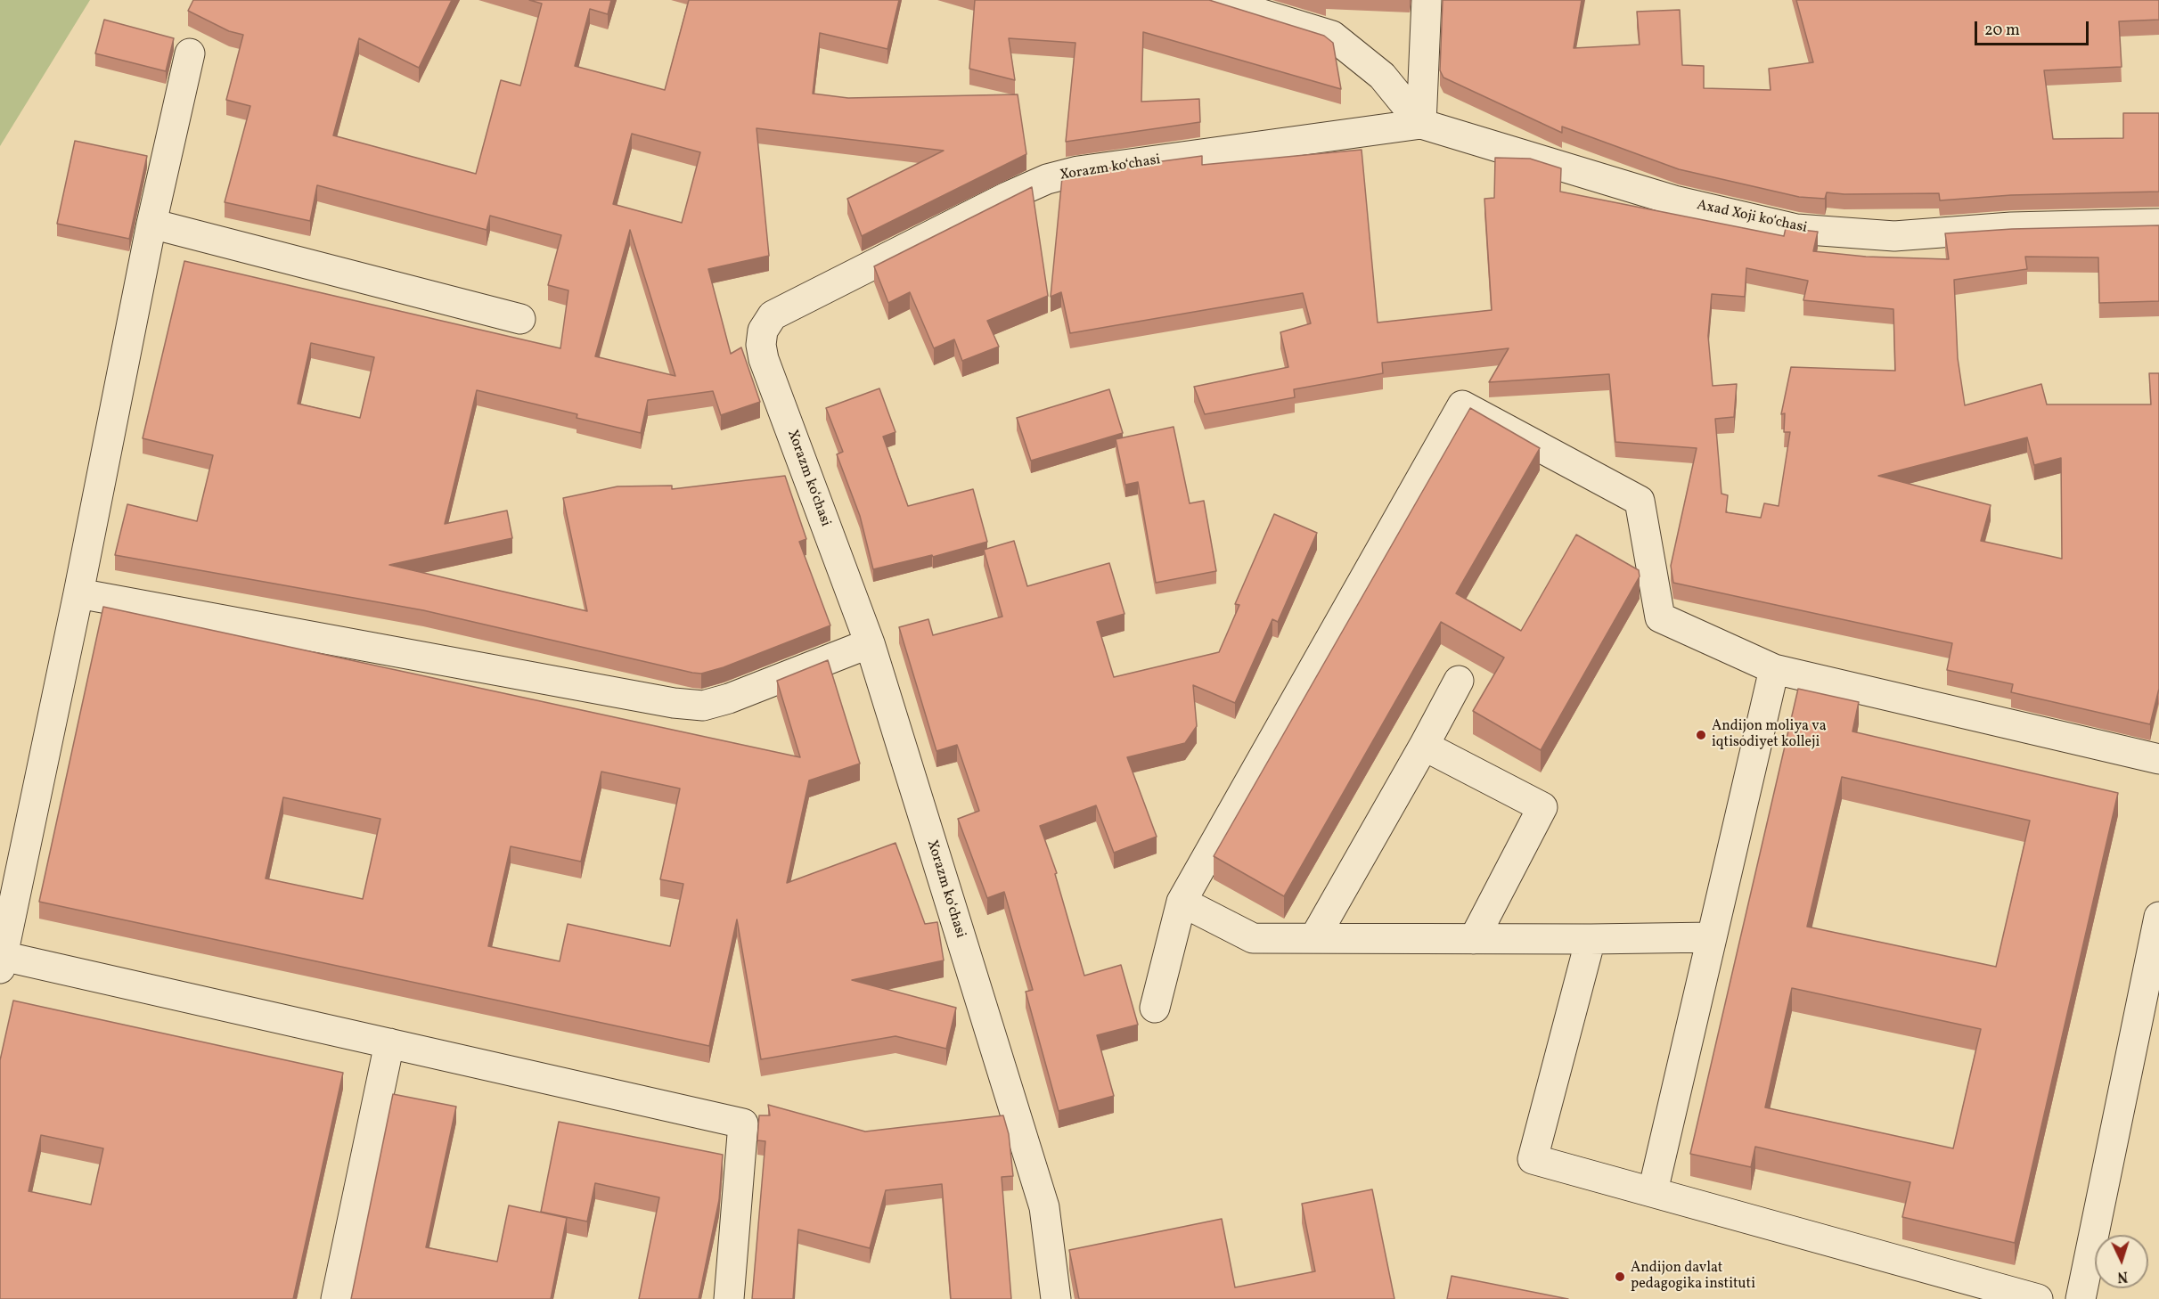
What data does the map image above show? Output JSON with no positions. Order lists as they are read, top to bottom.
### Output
{
  "streets": {
    "street": ["Xorazm koʻchasi", "Axad Xoji koʻchasi"]
  },
  "crossings": [
    ["Xorazm koʻchasi", "Axad Xoji koʻchasi"]
  ],
  "places": ["Andijon moliya va iqtisodiyet kolleji", "Andijon davlat pedagogika instituti"],
  "scale_bar": "20 m",
  "north": "bottom"
}
